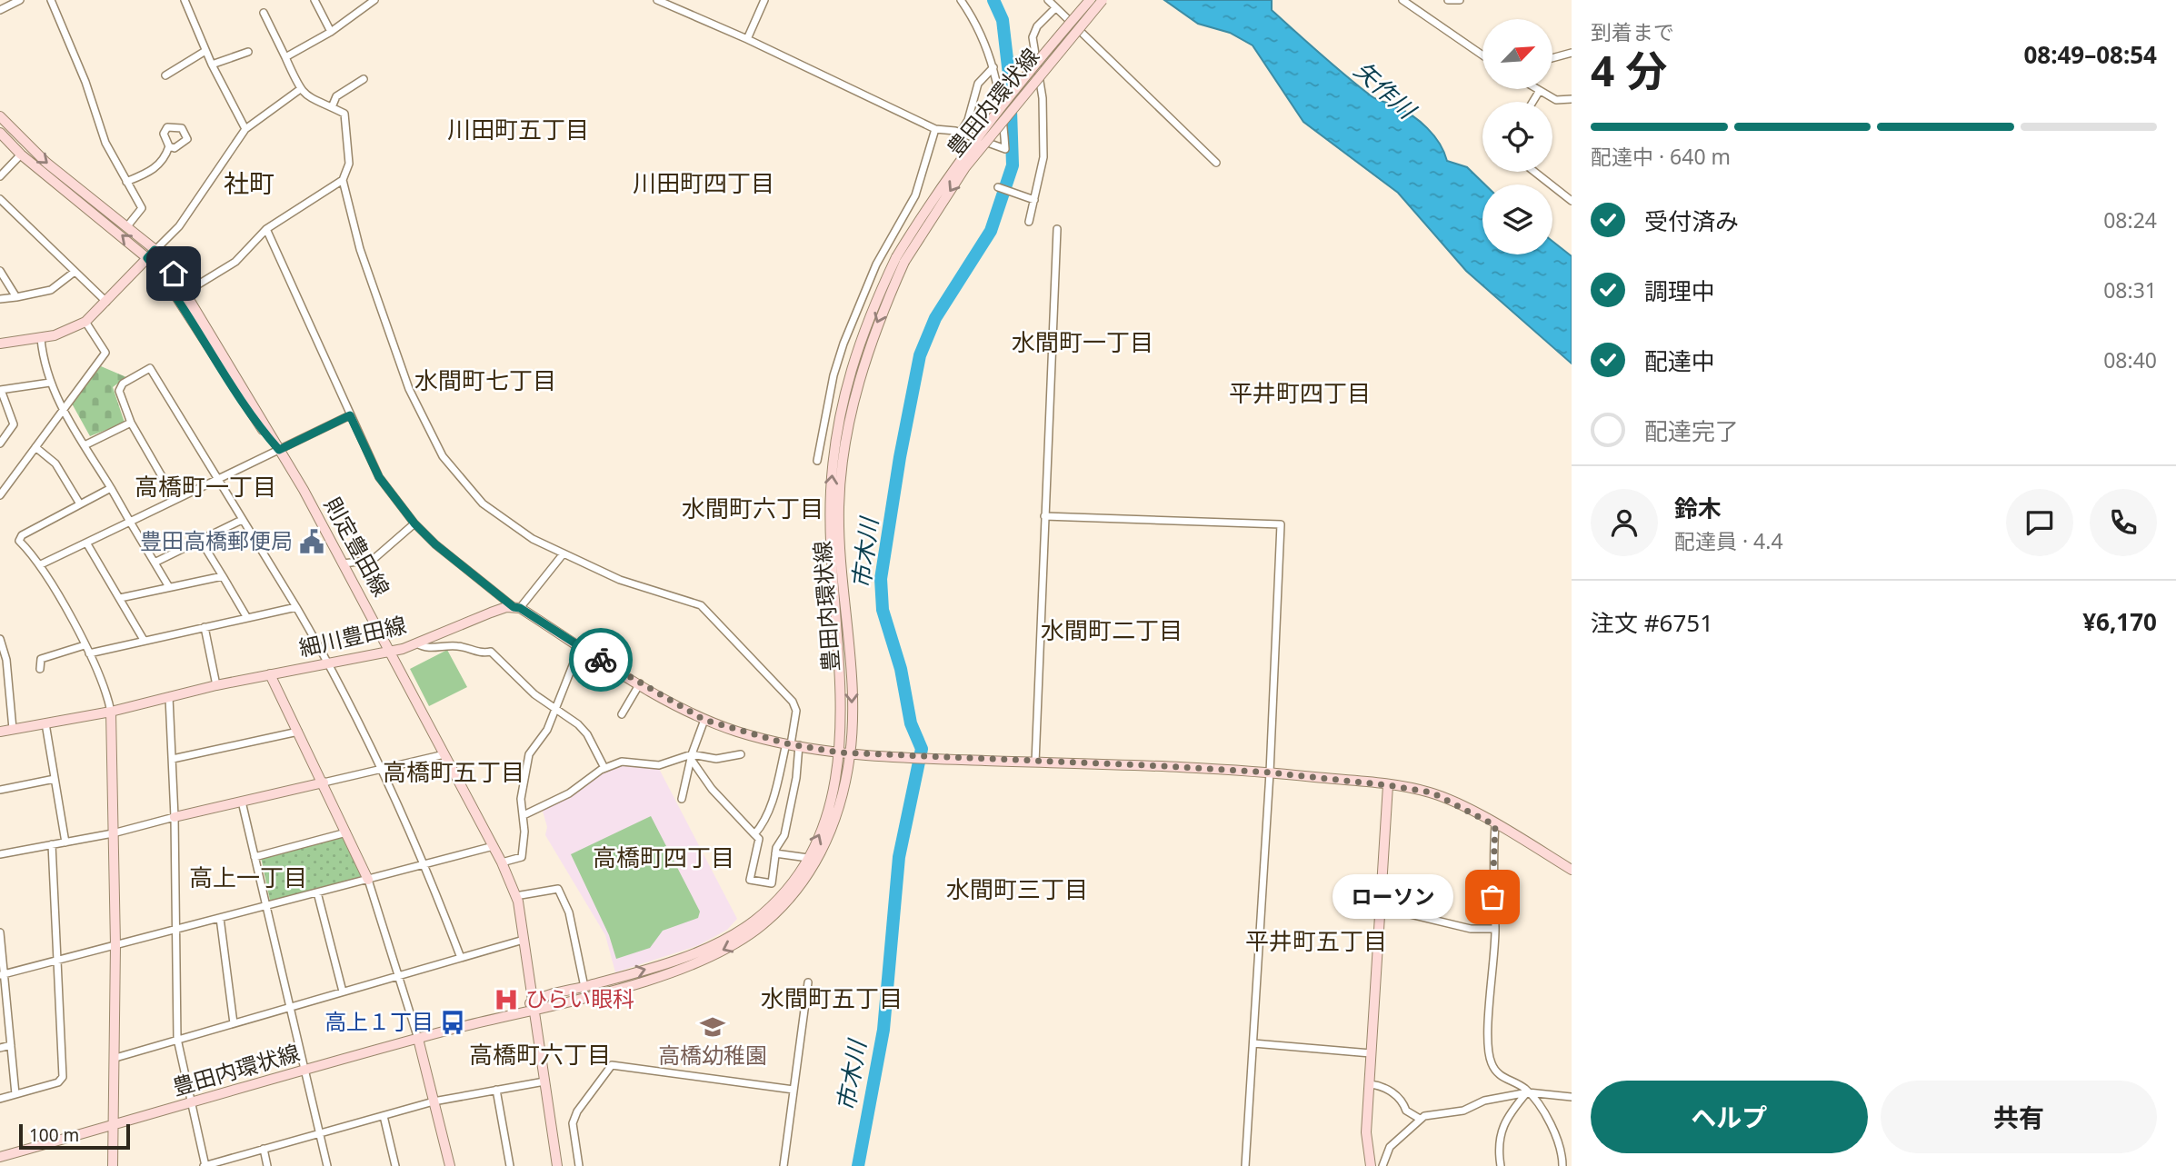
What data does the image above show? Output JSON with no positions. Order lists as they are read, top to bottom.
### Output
{
  "streets": {
    "street": ["豊田内環状線", "則定豊田線", "細川豊田線"]
  },
  "crossings": [
    ["豊田内環状線", "則定豊田線"],
    ["則定豊田線", "細川豊田線"]
  ],
  "districts": [
    "川田町五丁目",
    "社町",
    "川田町四丁目",
    "水間町一丁目",
    "水間町七丁目",
    "平井町四丁目",
    "高橋町一丁目",
    "水間町六丁目",
    "水間町二丁目",
    "高橋町五丁目",
    "高橋町四丁目",
    "高上一丁目",
    "水間町三丁目",
    "平井町五丁目",
    "水間町五丁目",
    "高橋町六丁目"
  ],
  "water": ["矢作川", "市木川"],
  "places": {
    "public building": ["豊田高橋郵便局"],
    "other": ["ローソン"],
    "hospital": ["ひらい眼科"],
    "bus stop": ["高上１丁目"],
    "school or university": ["高橋幼稚園"]
  },
  "scale_bar": "100 m",
  "north": "top right",
  "page": {
    "heading": ["4 分", "到着まで", "08:49–08:54"],
    "panel": [
      "鈴木",
      "配達員 · 4.4",
      "注文 #6751",
      "¥6,170"
    ],
    "bar": "配達中 · 640 m",
    "list": [
      ["受付済み", "08:24"],
      ["調理中", "08:31"],
      ["配達中", "08:40"],
      "配達完了"
    ],
    "bubble": "ローソン",
    "buttons": ["ヘルプ", "共有"],
    "scale": "100 m"
  }
}
